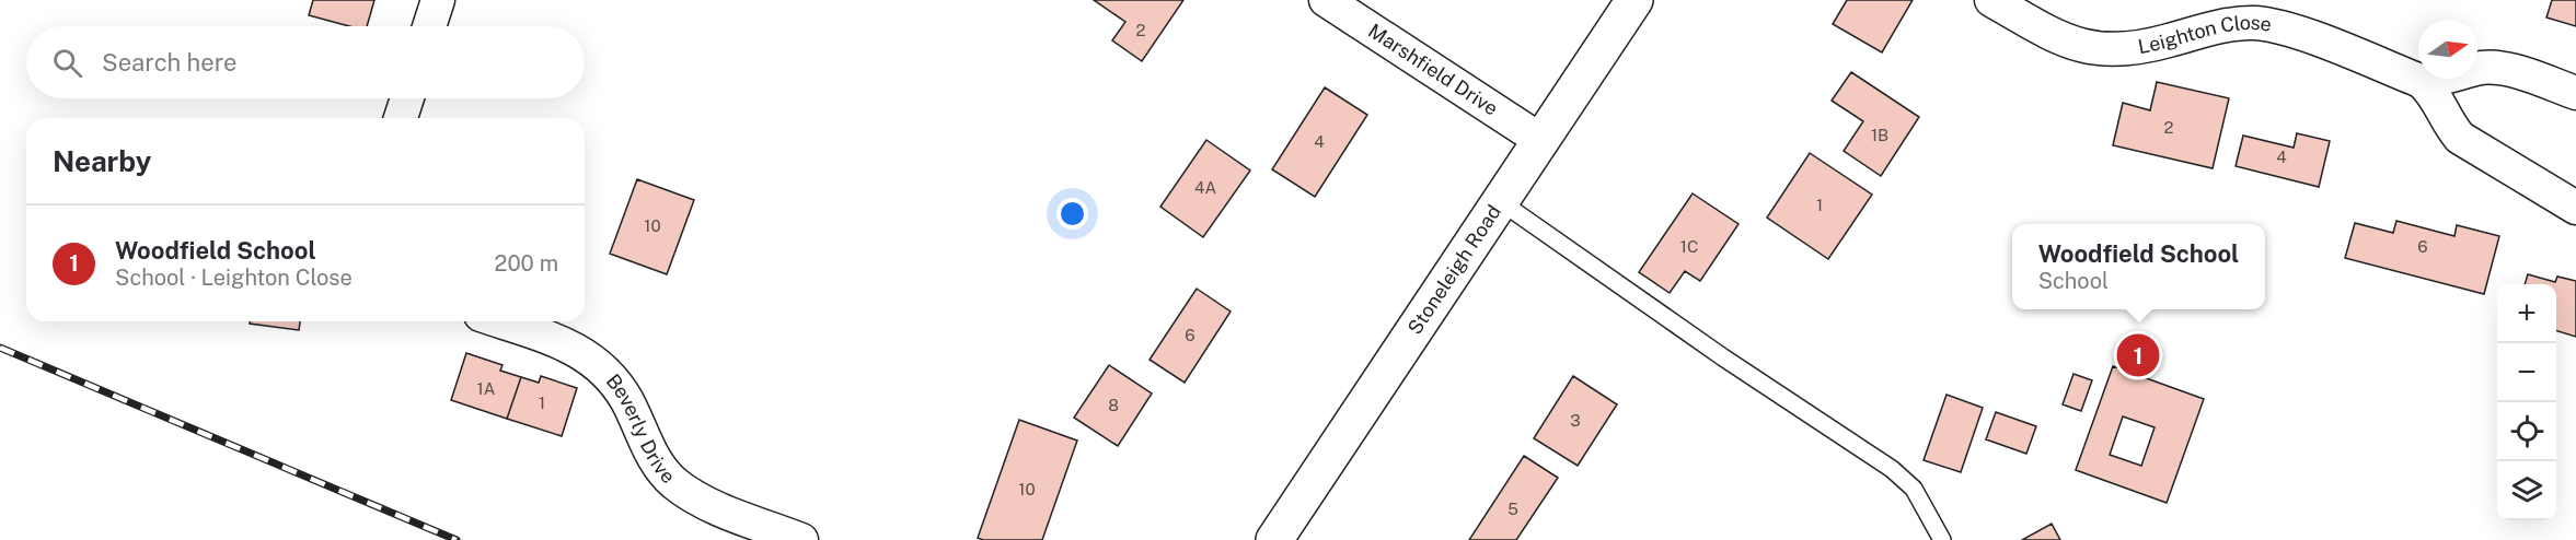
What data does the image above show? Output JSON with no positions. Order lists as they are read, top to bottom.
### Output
{
  "streets": {
    "street": [
      "Leighton Close",
      "Marshfield Drive",
      "Stoneleigh Road",
      "Beverly Drive"
    ]
  },
  "crossings": [
    ["Marshfield Drive", "Stoneleigh Road"]
  ],
  "house_numbers": [
    "2",
    "2",
    "1B",
    "4",
    "4",
    "4A",
    "1",
    "10",
    "1C",
    "6",
    "6",
    "1A",
    "1",
    "8",
    "3",
    "10",
    "5"
  ],
  "north": "right",
  "page": {
    "search": "Search here",
    "heading": "Nearby",
    "list": [
      {
        "mark": "1",
        "name": "Woodfield School",
        "note": "School · Leighton Close",
        "value": "200 m"
      }
    ],
    "popup": ["Woodfield School", "School"],
    "map_buttons": ["+", "−"],
    "pins": "1"
  }
}
